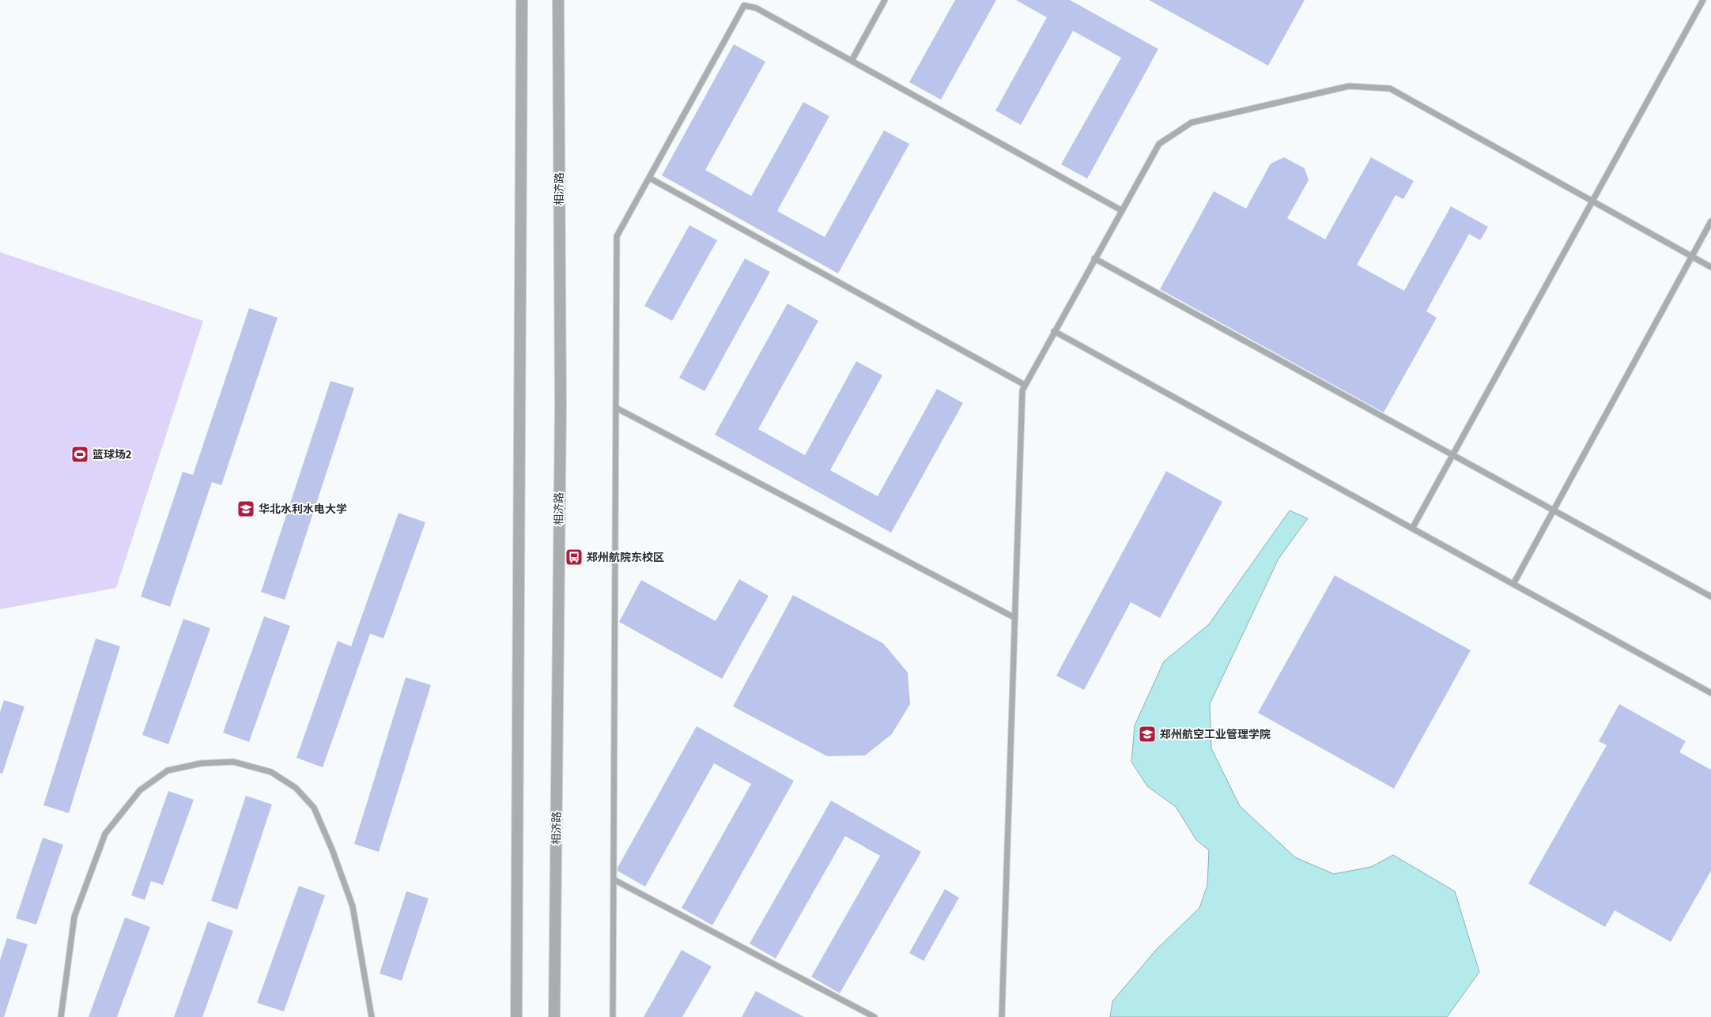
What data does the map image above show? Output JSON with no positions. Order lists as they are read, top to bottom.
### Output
{
  "streets": {
    "street": ["相济路"]
  },
  "places": {
    "sports": ["篮球场2"],
    "school or university": ["华北水利水电大学", "郑州航空工业管理学院"],
    "bus stop": ["郑州航院东校区"]
  }
}
